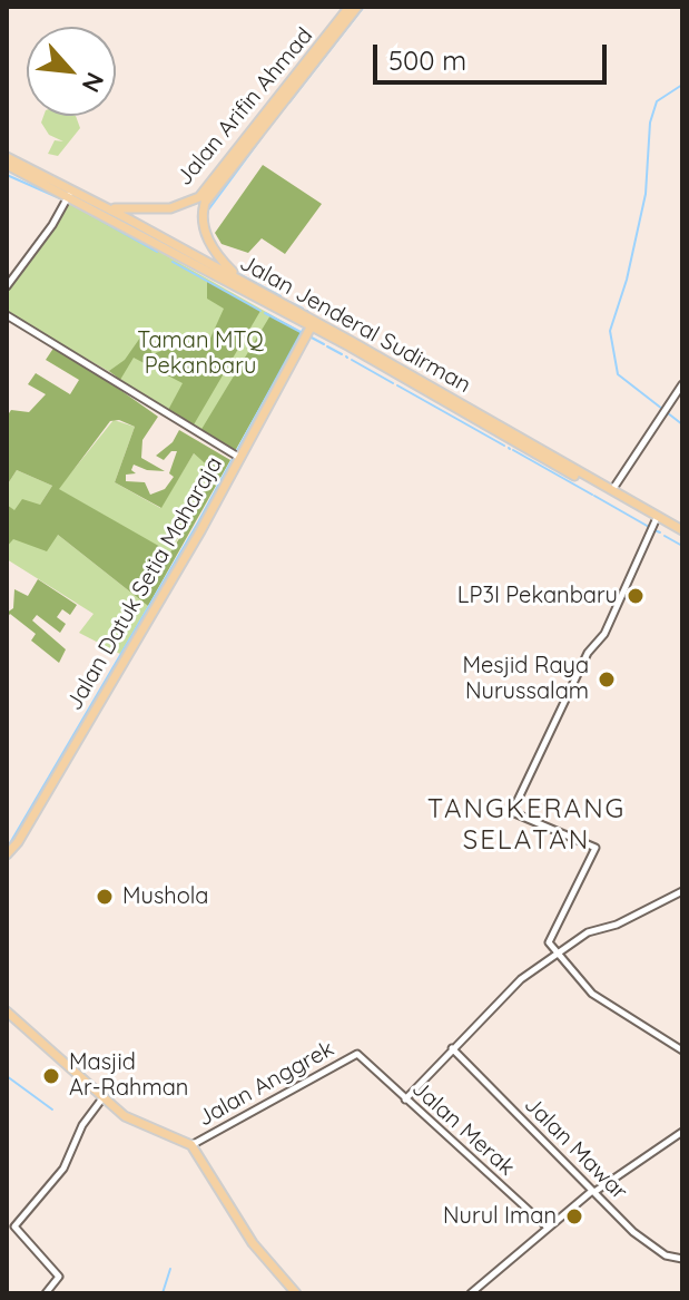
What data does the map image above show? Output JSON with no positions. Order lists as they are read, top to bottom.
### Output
{
  "streets": {
    "main road": ["Jalan Arifin Ahmad", "Jalan Jenderal Sudirman", "Jalan Datuk Setia Maharaja"],
    "street": ["Jalan Anggrek", "Jalan Merak", "Jalan Mawar"]
  },
  "crossings": [
    ["Jalan Arifin Ahmad", "Jalan Jenderal Sudirman"],
    ["Jalan Jenderal Sudirman", "Jalan Datuk Setia Maharaja"],
    ["Jalan Anggrek", "Jalan Merak"]
  ],
  "districts": ["TANGKERANG SELATAN"],
  "parks": ["Taman MTQ Pekanbaru"],
  "places": [
    "LP3I Pekanbaru",
    "Mesjid Raya Nurussalam",
    "Mushola",
    "Masjid Ar-Rahman",
    "Nurul Iman"
  ],
  "scale_bar": "500 m",
  "north": "bottom right"
}
